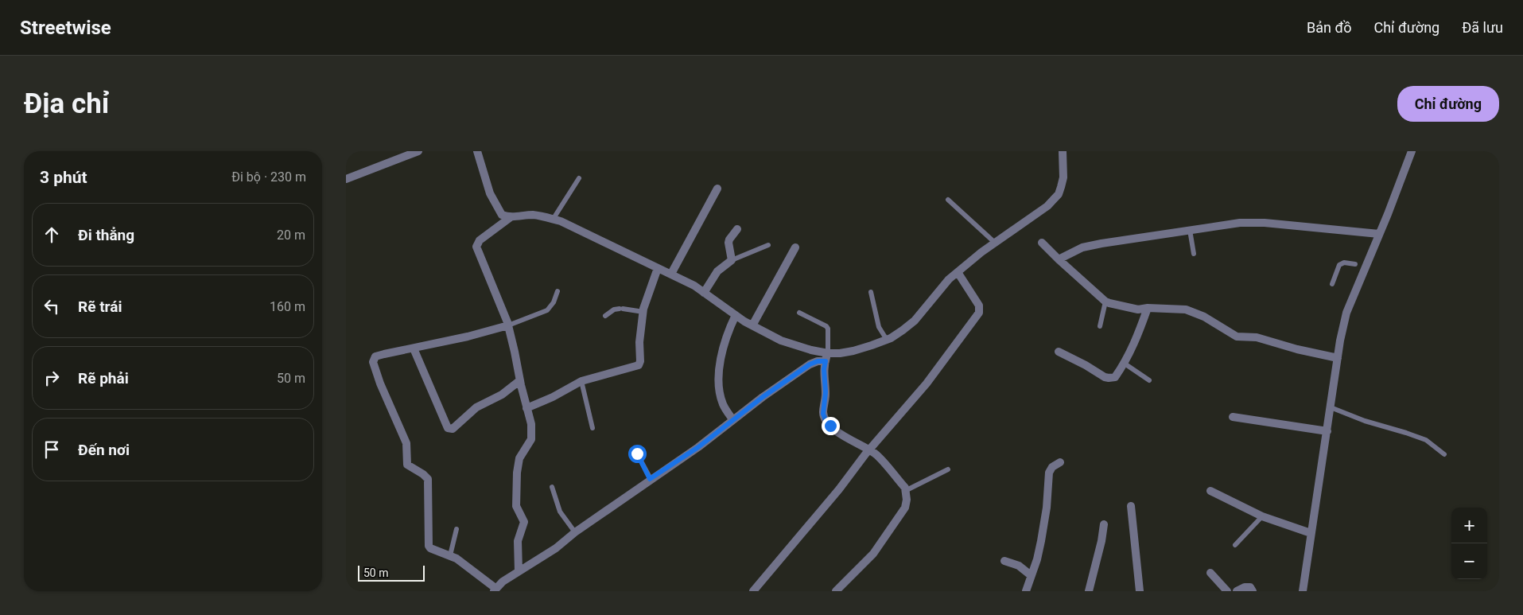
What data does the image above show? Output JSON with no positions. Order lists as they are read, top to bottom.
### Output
{
  "scale_bar": "50 m",
  "page": {
    "header": "Streetwise",
    "nav": ["Bản đồ", "Chỉ đường", "Đã lưu"],
    "buttons": "Chỉ đường",
    "title": "Địa chỉ",
    "heading": ["3 phút", "Đi bộ · 230 m"],
    "list": [
      ["Đi thẳng", "20 m"],
      ["Rẽ trái", "160 m"],
      ["Rẽ phải", "50 m"],
      "Đến nơi"
    ],
    "map_buttons": ["+", "−"],
    "scale": "50 m"
  }
}
